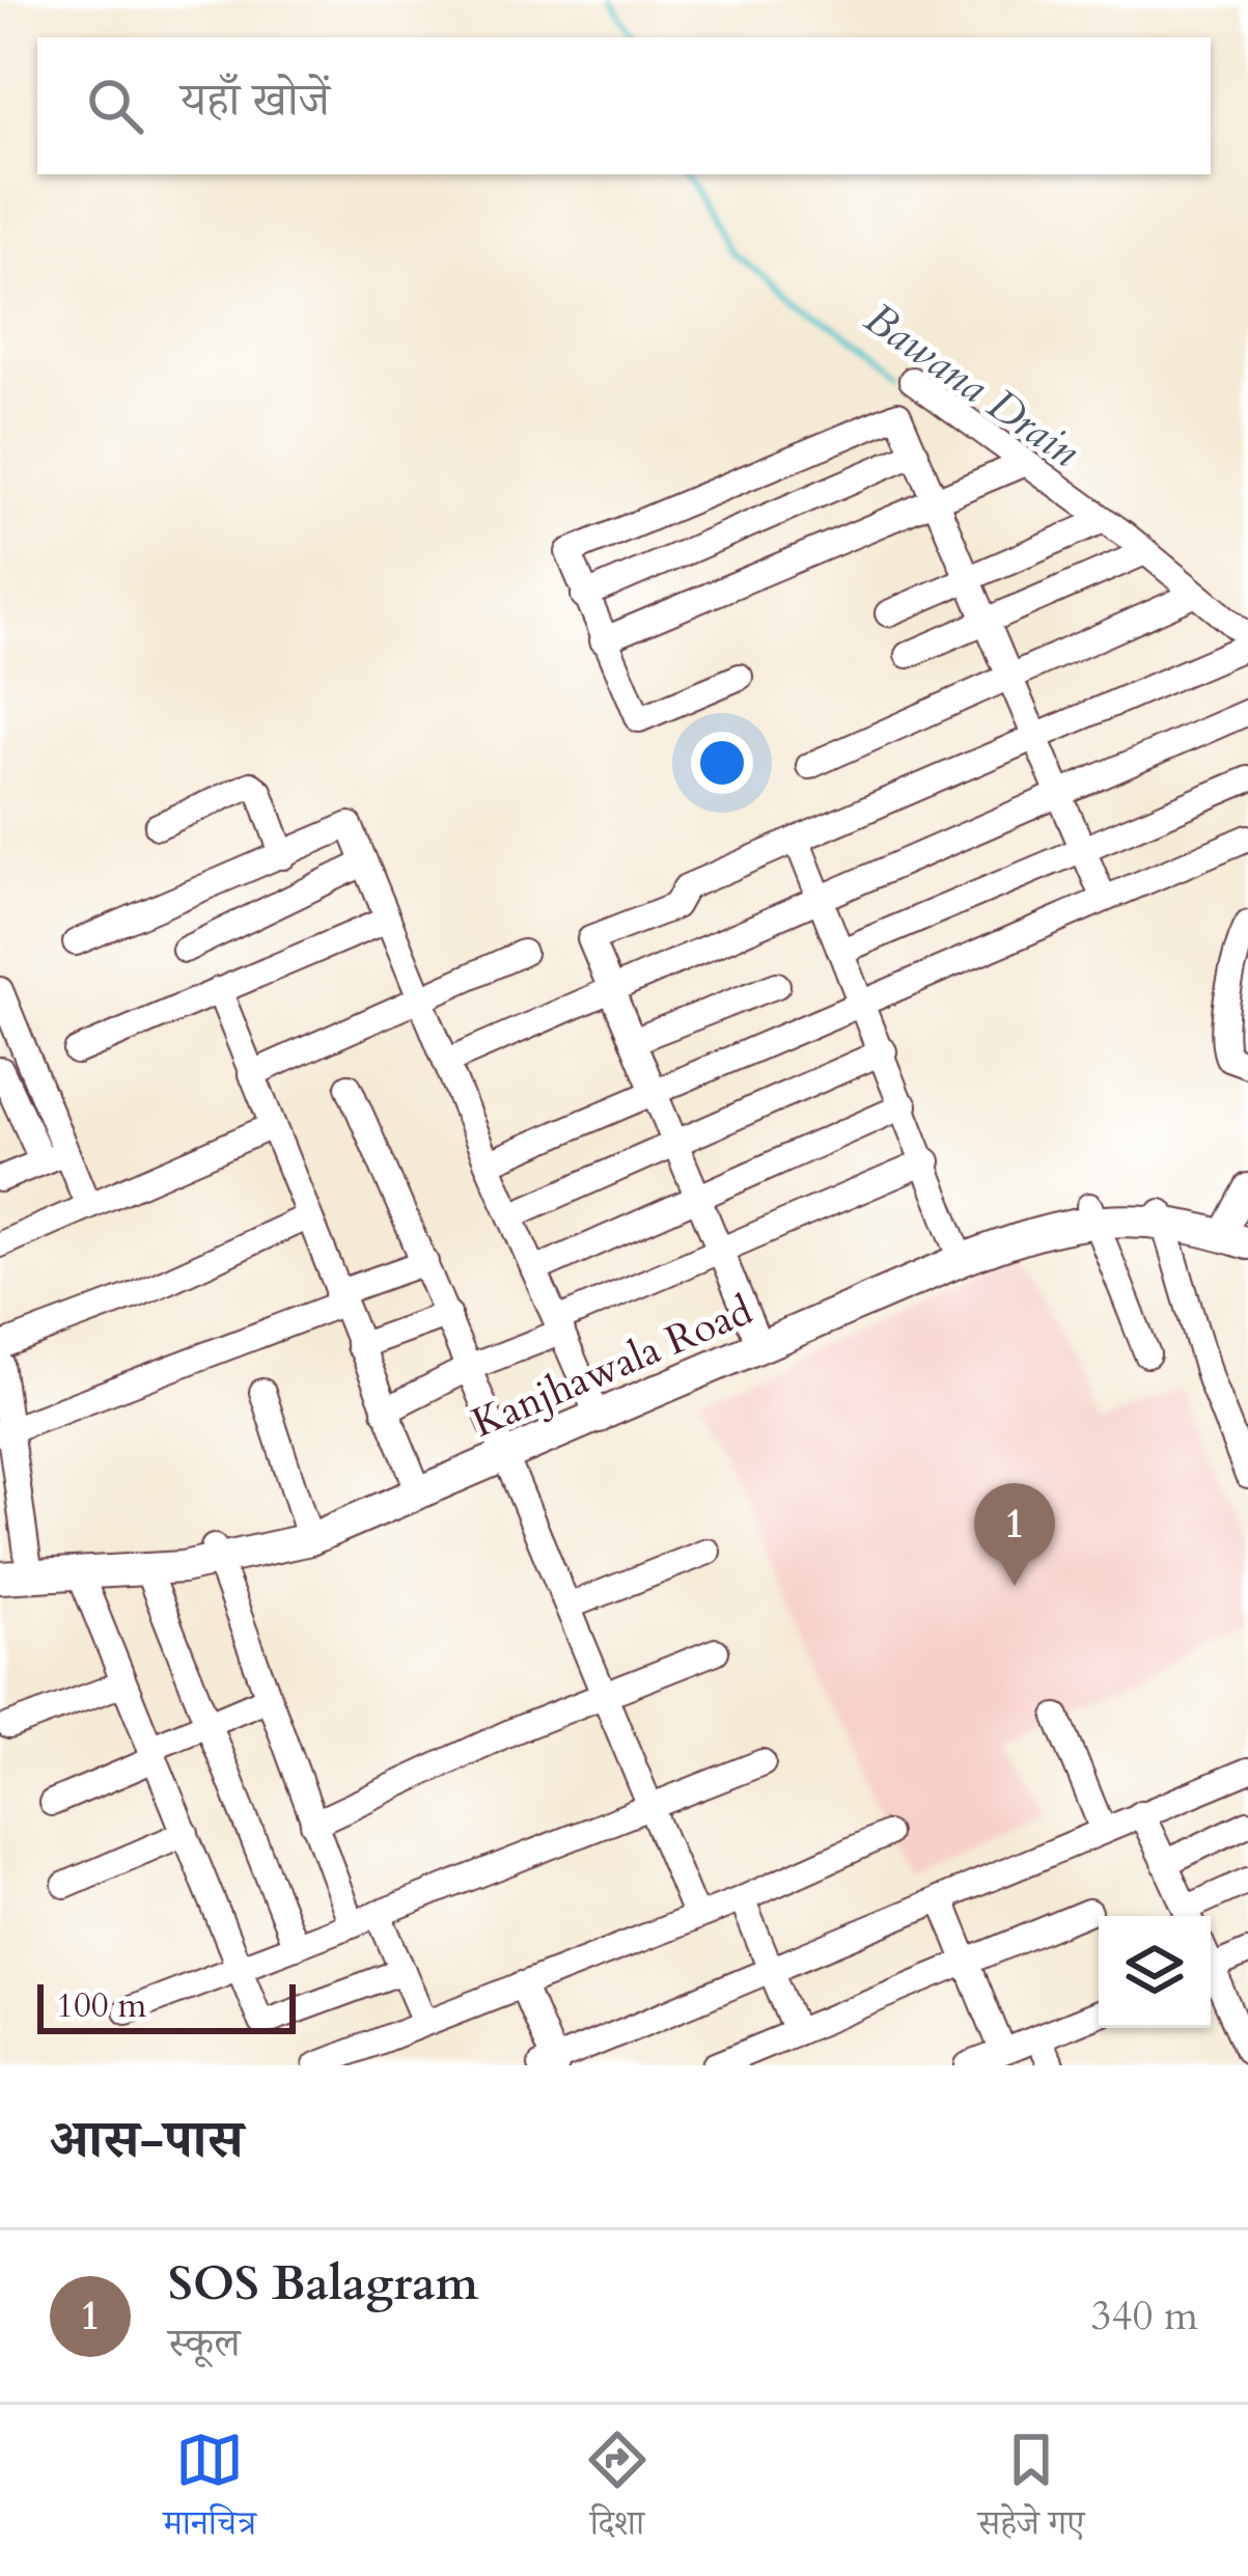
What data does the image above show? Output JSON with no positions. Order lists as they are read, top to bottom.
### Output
{
  "water": ["Bawana Drain"],
  "scale_bar": "100 m",
  "page": {
    "search": "यहाँ खोजें",
    "pins": "1",
    "scale": "100 m",
    "heading": "आस-पास",
    "list": [
      {
        "mark": "1",
        "name": "SOS Balagram",
        "note": "स्कूल",
        "value": "340 m"
      }
    ],
    "nav": ["मानचित्र", "दिशा", "सहेजे गए"]
  }
}
